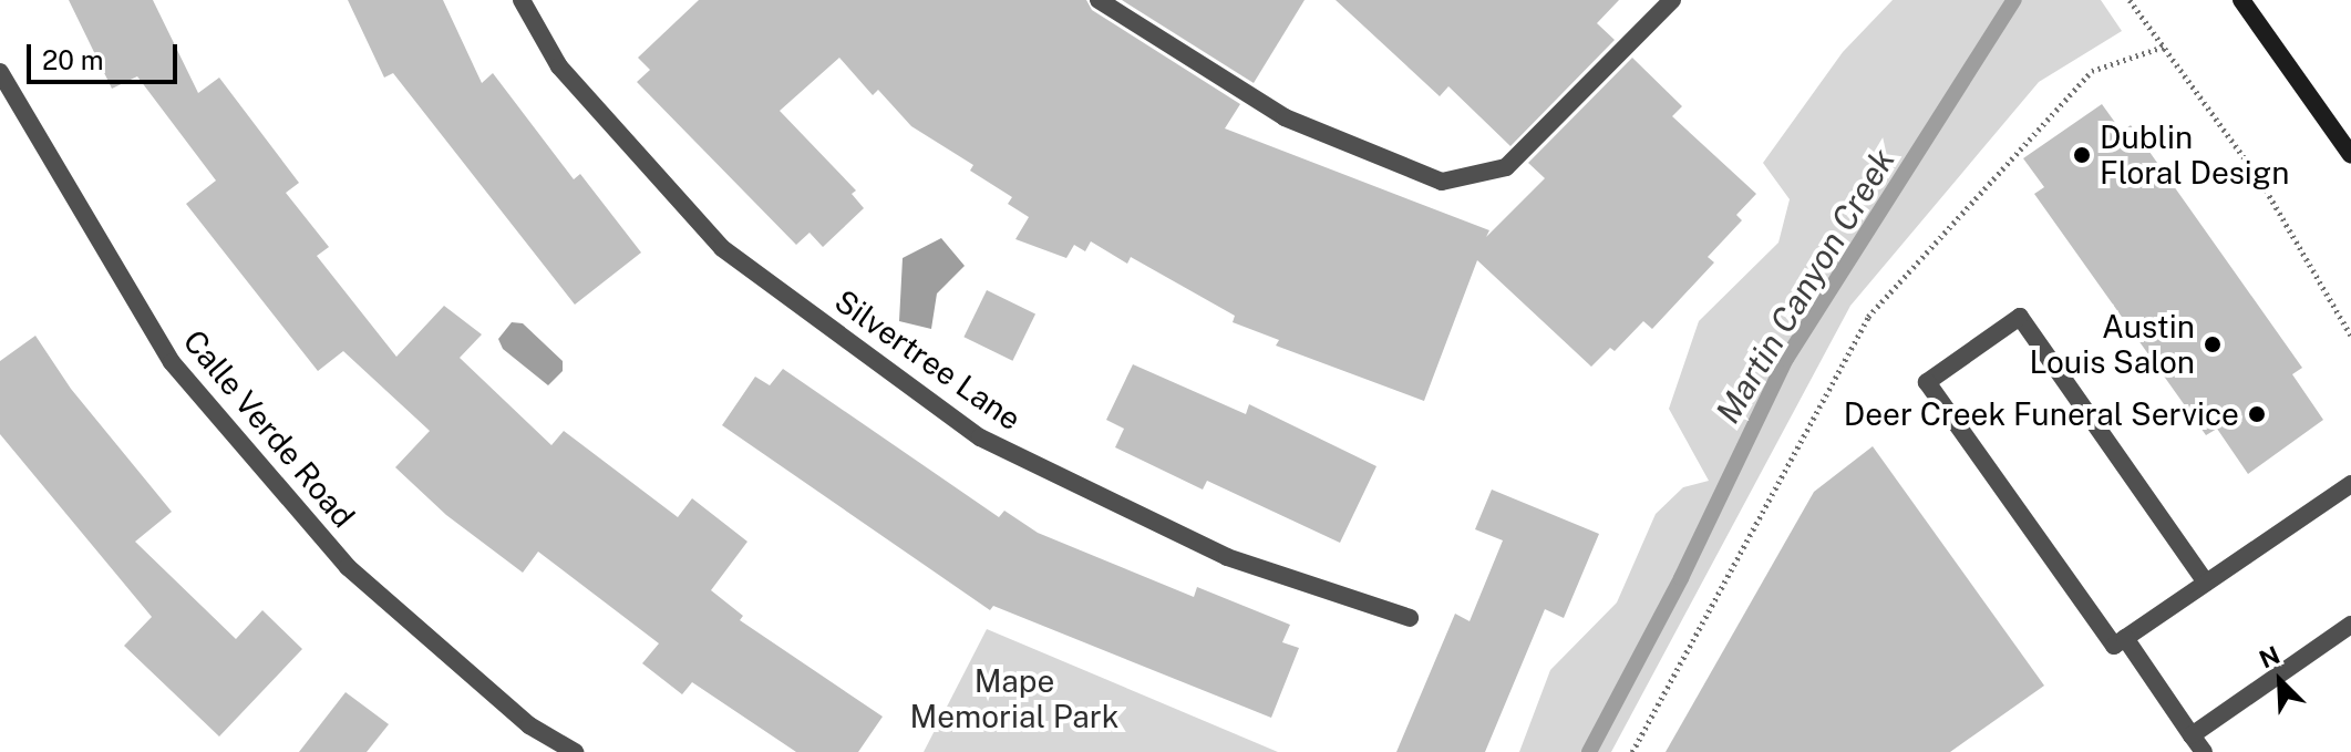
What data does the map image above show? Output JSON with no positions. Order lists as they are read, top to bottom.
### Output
{
  "streets": {
    "street": ["Silvertree Lane", "Calle Verde Road"]
  },
  "water": ["Martin Canyon Creek"],
  "parks": ["Mape Memorial Park"],
  "places": ["Dublin Floral Design", "Austin Louis Salon", "Deer Creek Funeral Service"],
  "scale_bar": "20 m",
  "north": "top left"
}
